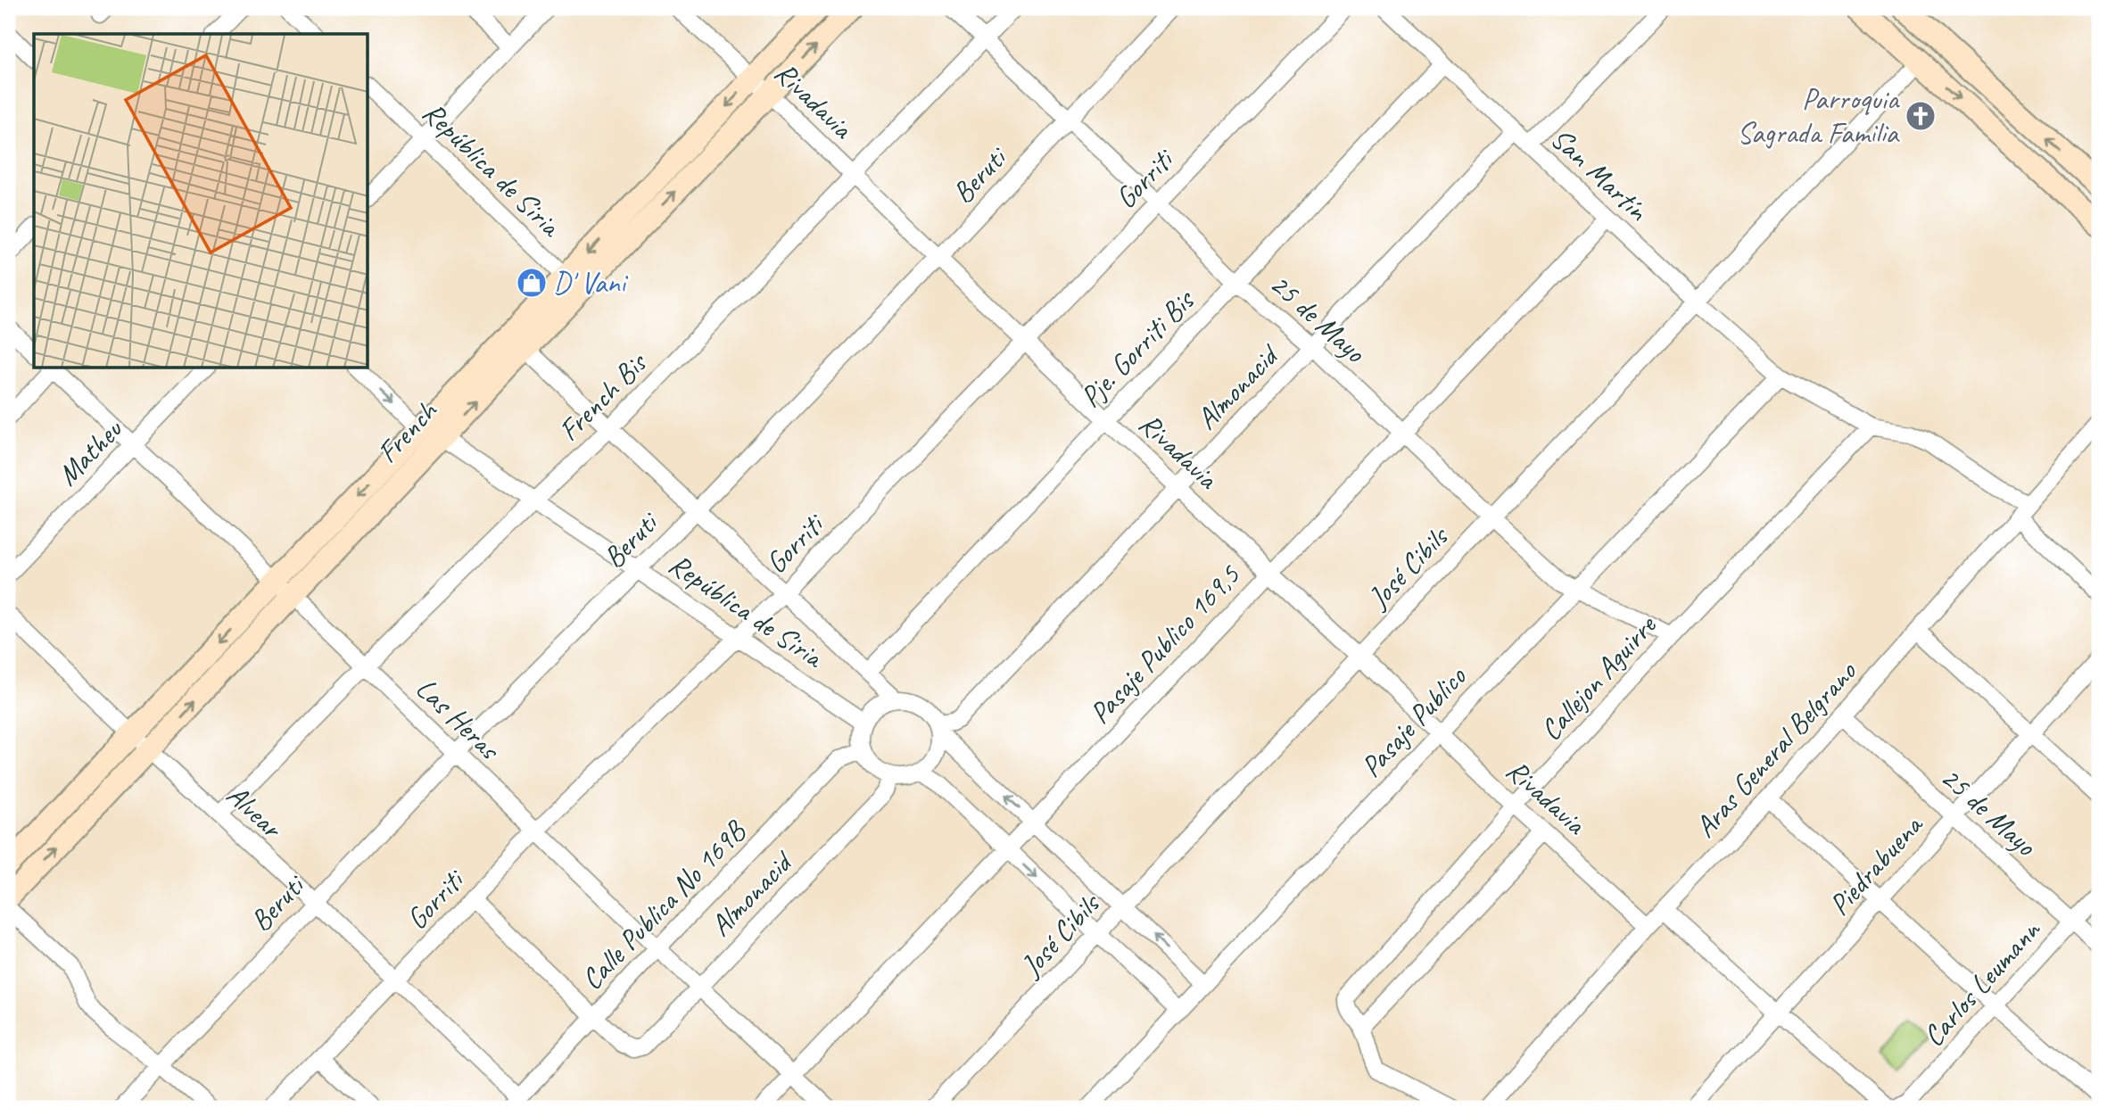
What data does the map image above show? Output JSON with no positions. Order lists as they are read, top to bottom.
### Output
{
  "streets": {
    "main road": ["French"],
    "street": [
      "Rivadavia",
      "República de Siria",
      "San Martín",
      "Beruti",
      "Gorriti",
      "25 de Mayo",
      "Pje. Gorriti Bis",
      "Almonacid",
      "French Bis",
      "Matheu",
      "José Cibils",
      "Pasaje Publico 169,5",
      "Callejon Aguirre",
      "Las Heras",
      "Pasaje Publico",
      "Aras General Belgrano",
      "Alvear",
      "Piedrabuena",
      "Calle Publica No 169B",
      "Carlos Leumann"
    ]
  },
  "crossings": [
    ["Rivadavia", "Beruti"],
    ["Rivadavia", "Gorriti"],
    ["Rivadavia", "Pje. Gorriti Bis"],
    ["Rivadavia", "Almonacid"],
    ["Rivadavia", "French Bis"],
    ["Rivadavia", "French"],
    ["Rivadavia", "José Cibils"],
    ["Rivadavia", "Pasaje Publico 169,5"],
    ["Rivadavia", "Callejon Aguirre"],
    ["Rivadavia", "Pasaje Publico"],
    ["Rivadavia", "Aras General Belgrano"],
    ["República de Siria", "Beruti"],
    ["República de Siria", "Gorriti"],
    ["República de Siria", "Pje. Gorriti Bis"],
    ["República de Siria", "Almonacid"],
    ["República de Siria", "French Bis"],
    ["República de Siria", "French"],
    ["República de Siria", "Calle Publica No 169B"],
    ["San Martín", "Pje. Gorriti Bis"],
    ["San Martín", "Almonacid"],
    ["San Martín", "José Cibils"],
    ["San Martín", "Pasaje Publico 169,5"],
    ["San Martín", "Callejon Aguirre"],
    ["San Martín", "Pasaje Publico"],
    ["Beruti", "25 de Mayo"],
    ["Beruti", "Las Heras"],
    ["Beruti", "Alvear"],
    ["Gorriti", "25 de Mayo"],
    ["Gorriti", "Las Heras"],
    ["Gorriti", "Alvear"],
    ["25 de Mayo", "Pje. Gorriti Bis"],
    ["25 de Mayo", "Almonacid"],
    ["25 de Mayo", "French Bis"],
    ["25 de Mayo", "José Cibils"],
    ["25 de Mayo", "Pasaje Publico 169,5"],
    ["25 de Mayo", "Callejon Aguirre"],
    ["25 de Mayo", "Pasaje Publico"],
    ["25 de Mayo", "Aras General Belgrano"],
    ["25 de Mayo", "Piedrabuena"],
    ["25 de Mayo", "Carlos Leumann"],
    ["Almonacid", "Las Heras"],
    ["Almonacid", "Calle Publica No 169B"],
    ["French Bis", "Las Heras"],
    ["French Bis", "Alvear"],
    ["French", "Las Heras"],
    ["French", "Alvear"],
    ["Matheu", "Las Heras"],
    ["Pasaje Publico 169,5", "Las Heras"],
    ["Las Heras", "Calle Publica No 169B"],
    ["Alvear", "Calle Publica No 169B"]
  ],
  "places": {
    "church": ["Parroquia Sagrada Familia"],
    "shop": ["D' Vani"]
  }
}
